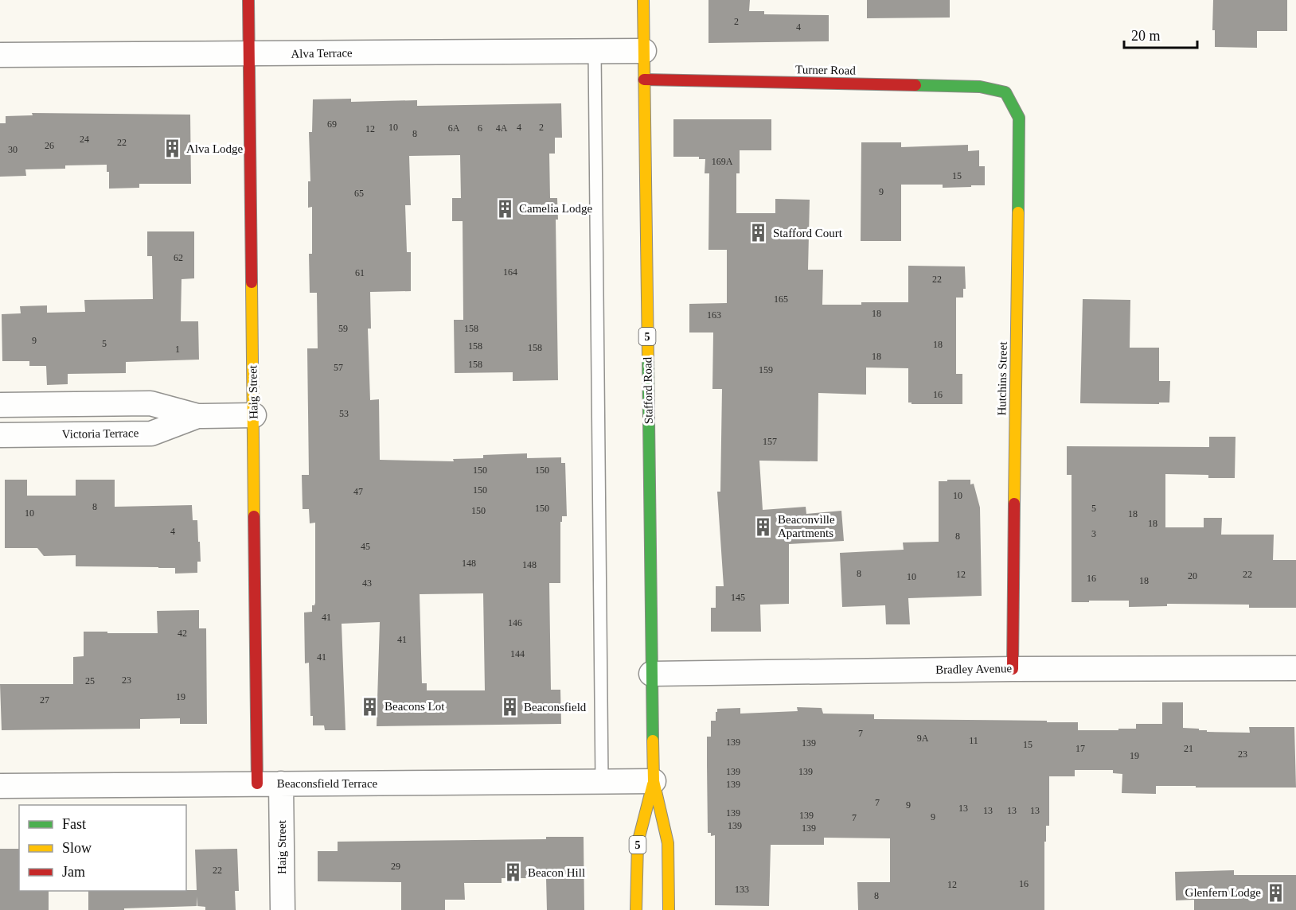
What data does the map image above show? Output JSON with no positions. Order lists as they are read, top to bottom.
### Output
{
  "streets": {
    "main road": [
      "Turner Road",
      "5",
      "Hutchins Street",
      "Stafford Road",
      "Haig Street"
    ],
    "street": [
      "Alva Terrace",
      "Victoria Terrace",
      "Bradley Avenue",
      "Beaconsfield Terrace"
    ]
  },
  "crossings": [
    ["Alva Terrace", "Stafford Road"],
    ["Alva Terrace", "Haig Street"],
    ["Turner Road", "Hutchins Street"],
    ["Turner Road", "Stafford Road"],
    ["Hutchins Street", "Bradley Avenue"],
    ["Stafford Road", "Bradley Avenue"],
    ["Stafford Road", "Beaconsfield Terrace"],
    ["Haig Street", "Victoria Terrace"],
    ["Haig Street", "Beaconsfield Terrace"]
  ],
  "places": {
    "building": [
      "Alva Lodge",
      "Camelia Lodge",
      "Stafford Court",
      "Beaconville Apartments",
      "Beacons Lot",
      "Beaconsfield",
      "Beacon Hill",
      "Glenfern Lodge"
    ]
  },
  "house_numbers": [
    "2",
    "4",
    "69",
    "10",
    "4",
    "2",
    "6A",
    "6",
    "4A",
    "12",
    "8",
    "24",
    "22",
    "26",
    "30",
    "169A",
    "15",
    "9",
    "65",
    "62",
    "164",
    "61",
    "22",
    "165",
    "18",
    "163",
    "59",
    "158",
    "9",
    "5",
    "18",
    "158",
    "158",
    "1",
    "18",
    "158",
    "57",
    "159",
    "16",
    "53",
    "157",
    "150",
    "150",
    "150",
    "47",
    "10",
    "8",
    "150",
    "5",
    "150",
    "10",
    "18",
    "18",
    "4",
    "3",
    "8",
    "45",
    "148",
    "148",
    "8",
    "12",
    "22",
    "20",
    "10",
    "16",
    "18",
    "43",
    "145",
    "41",
    "146",
    "42",
    "41",
    "144",
    "41",
    "23",
    "25",
    "19",
    "27",
    "7",
    "9A",
    "11",
    "139",
    "139",
    "15",
    "17",
    "21",
    "23",
    "19",
    "139",
    "139",
    "139",
    "7",
    "9",
    "13",
    "13",
    "13",
    "13",
    "139",
    "139",
    "9",
    "7",
    "139",
    "139",
    "29",
    "22",
    "16",
    "12",
    "133",
    "8"
  ],
  "legend": ["Fast", "Slow", "Jam"],
  "scale_bar": "20 m"
}
